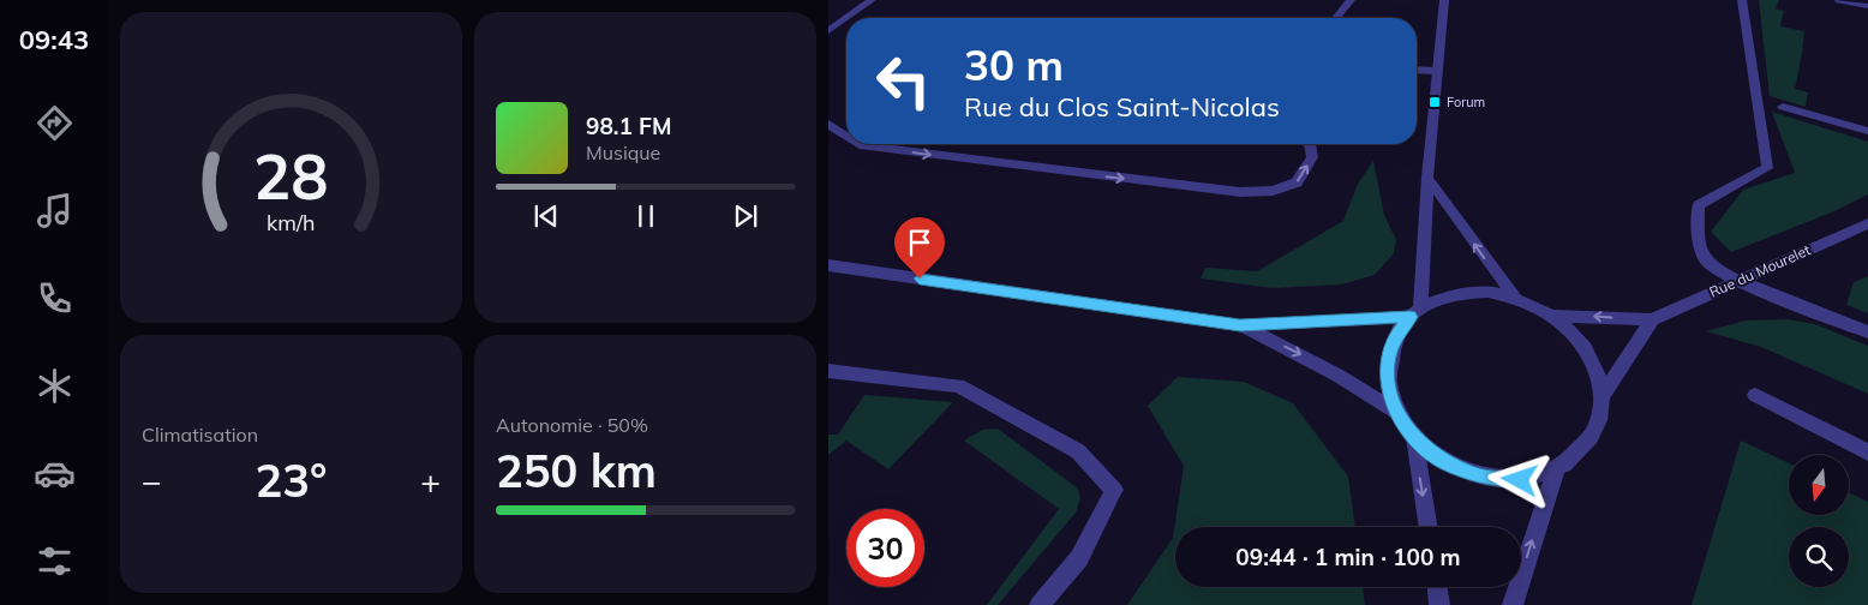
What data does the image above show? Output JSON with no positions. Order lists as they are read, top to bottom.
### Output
{
  "streets": {
    "street": ["Rue du Mourelet"]
  },
  "places": {
    "transit": ["Forum"]
  },
  "north": "bottom",
  "page": {
    "tabs": "09:43",
    "turn": ["30 m", "Rue du Clos Saint-Nicolas"],
    "song": ["98.1 FM", "Musique"],
    "tile": [
      "Climatisation",
      ["Autonomie · 50%", "250 km"]
    ],
    "heat": ["−", "23°", "+"],
    "limit": "30",
    "trip": "09:44 · 1 min · 100 m",
    "gauge": ["28", "km/h"]
  }
}
